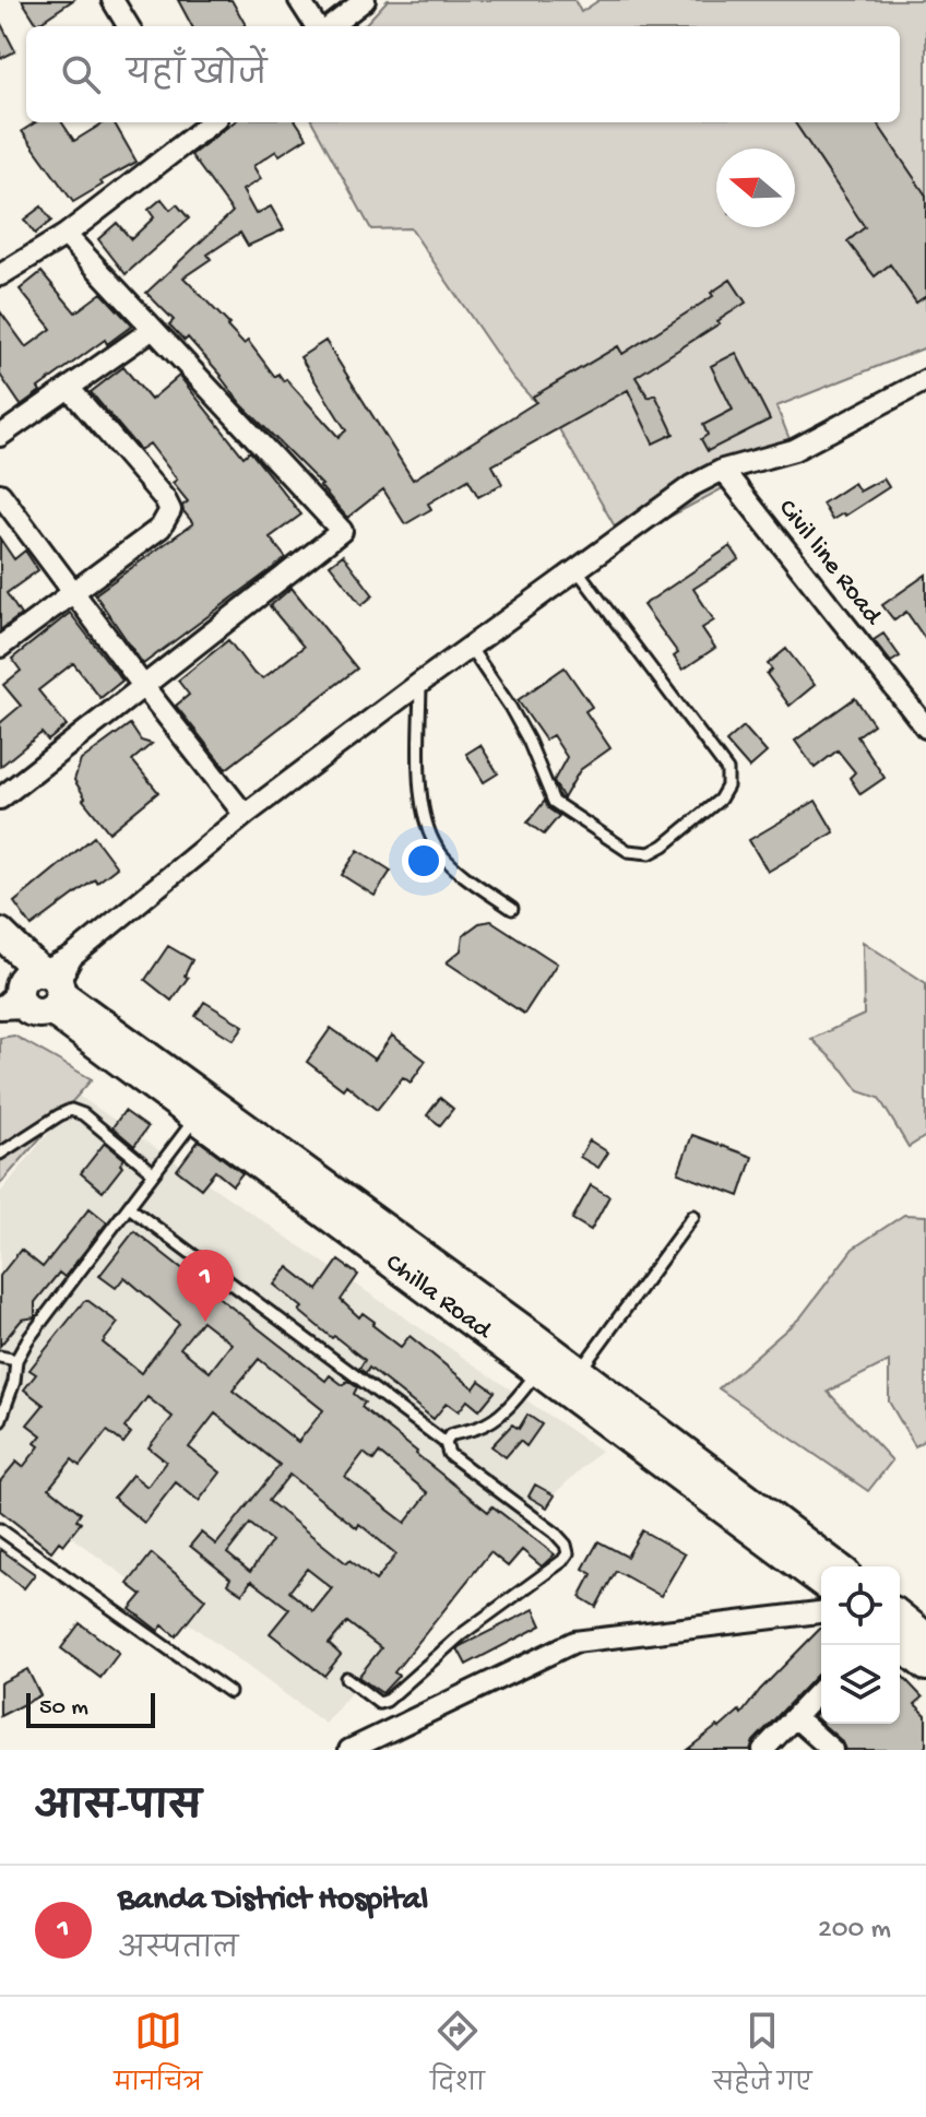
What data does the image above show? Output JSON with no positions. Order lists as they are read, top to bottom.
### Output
{
  "streets": {
    "main road": ["Chilla Road"],
    "street": ["Civil line Road"]
  },
  "scale_bar": "50 m",
  "north": "left",
  "page": {
    "search": "यहाँ खोजें",
    "pins": "1",
    "scale": "50 m",
    "heading": "आस-पास",
    "list": [
      {
        "mark": "1",
        "name": "Banda District Hospital",
        "note": "अस्पताल",
        "value": "200 m"
      }
    ],
    "nav": ["मानचित्र", "दिशा", "सहेजे गए"]
  }
}
